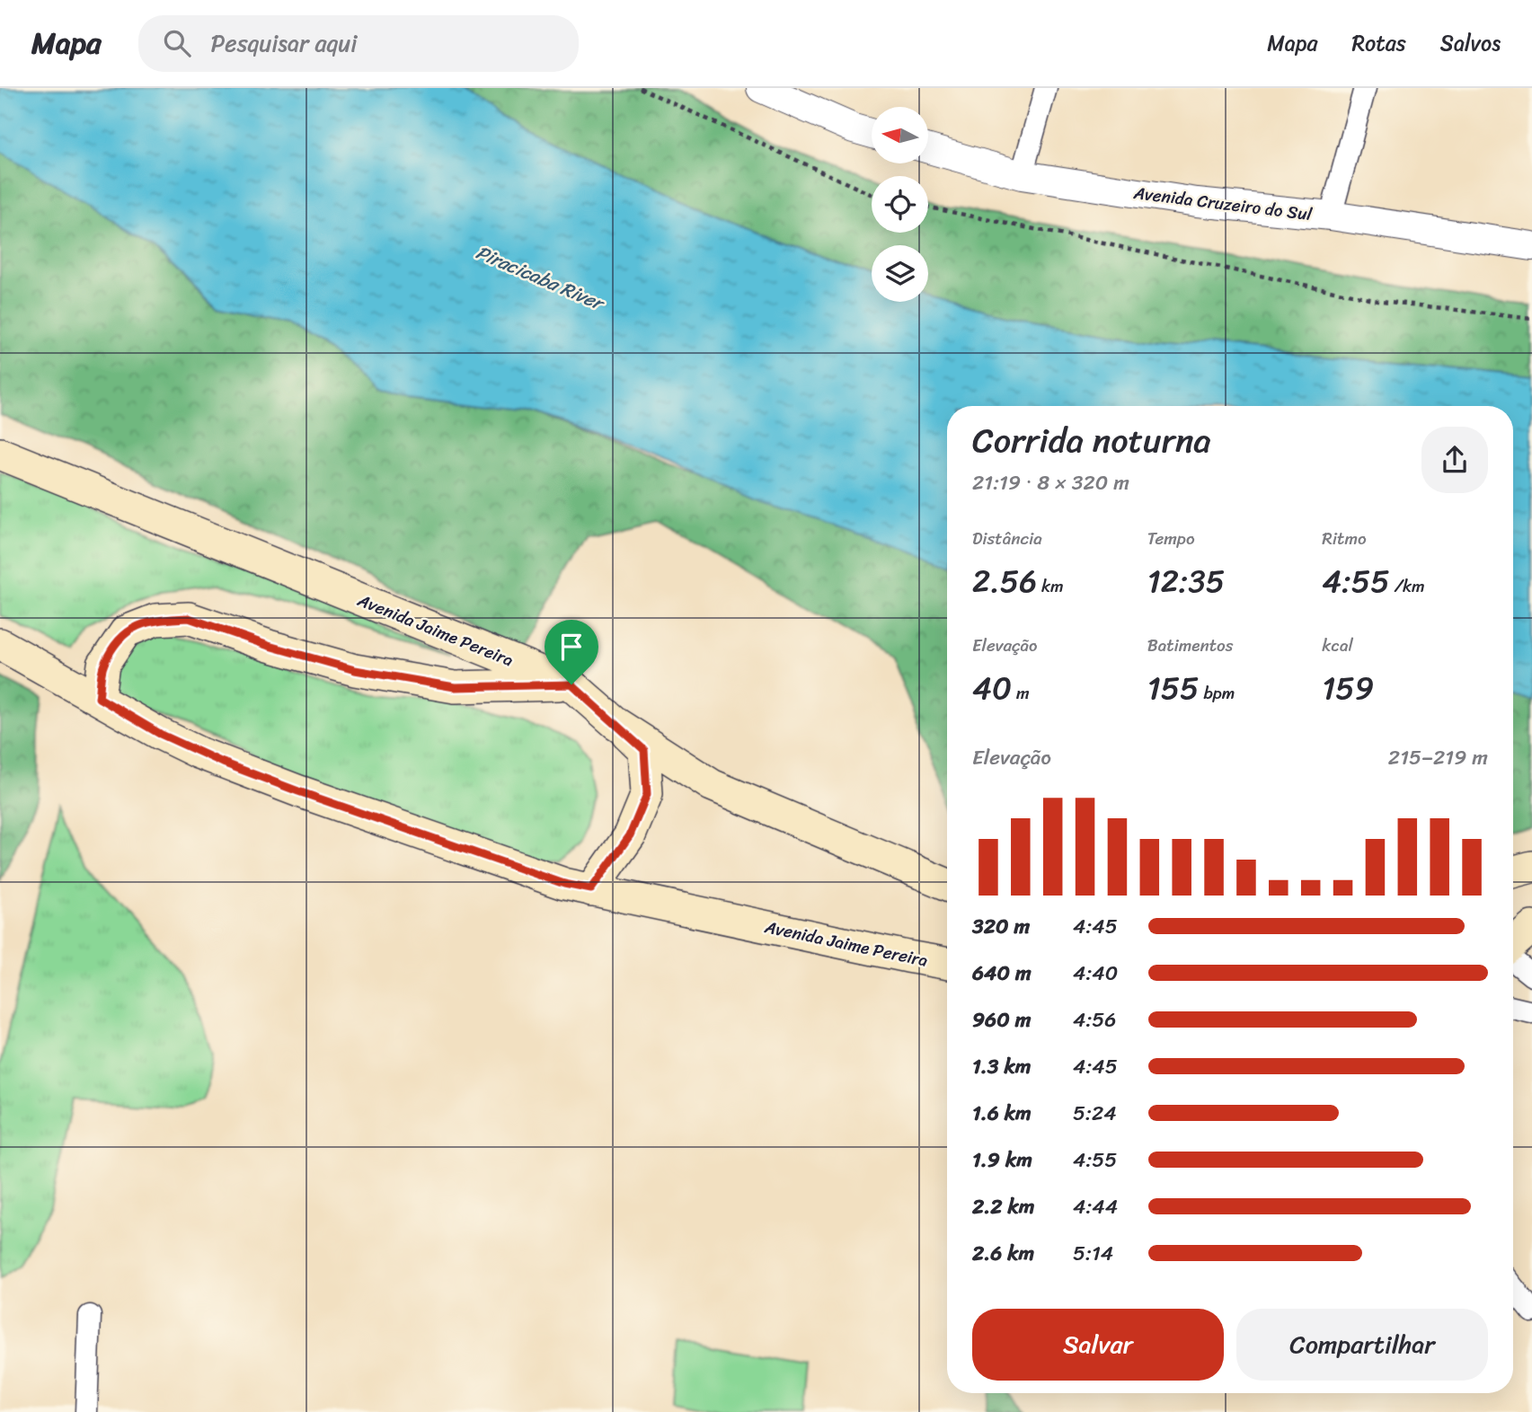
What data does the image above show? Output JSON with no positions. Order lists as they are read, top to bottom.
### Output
{
  "streets": {
    "main road": ["Avenida Jaime Pereira"],
    "street": ["Avenida Cruzeiro do Sul"]
  },
  "water": ["Piracicaba River"],
  "north": "left",
  "page": {
    "header": "Mapa",
    "search": "Pesquisar aqui",
    "nav": ["Mapa", "Rotas", "Salvos"],
    "heading": ["Corrida noturna", "21:19 · 8 × 320 m"],
    "stats": [
      ["Distância", "2.56 km"],
      ["Tempo", "12:35"],
      ["Ritmo", "4:55 /km"],
      ["Elevação", "40 m"],
      ["Batimentos", "155 bpm"],
      ["kcal", "159"]
    ],
    "chart": ["Elevação", "215–219 m"],
    "list": [
      {
        "name": "320 m",
        "note": "4:45"
      },
      {
        "name": "640 m",
        "note": "4:40"
      },
      {
        "name": "960 m",
        "note": "4:56"
      },
      {
        "name": "1.3 km",
        "note": "4:45"
      },
      {
        "name": "1.6 km",
        "note": "5:24"
      },
      {
        "name": "1.9 km",
        "note": "4:55"
      },
      {
        "name": "2.2 km",
        "note": "4:44"
      },
      {
        "name": "2.6 km",
        "note": "5:14"
      }
    ],
    "buttons": ["Salvar", "Compartilhar"]
  }
}
